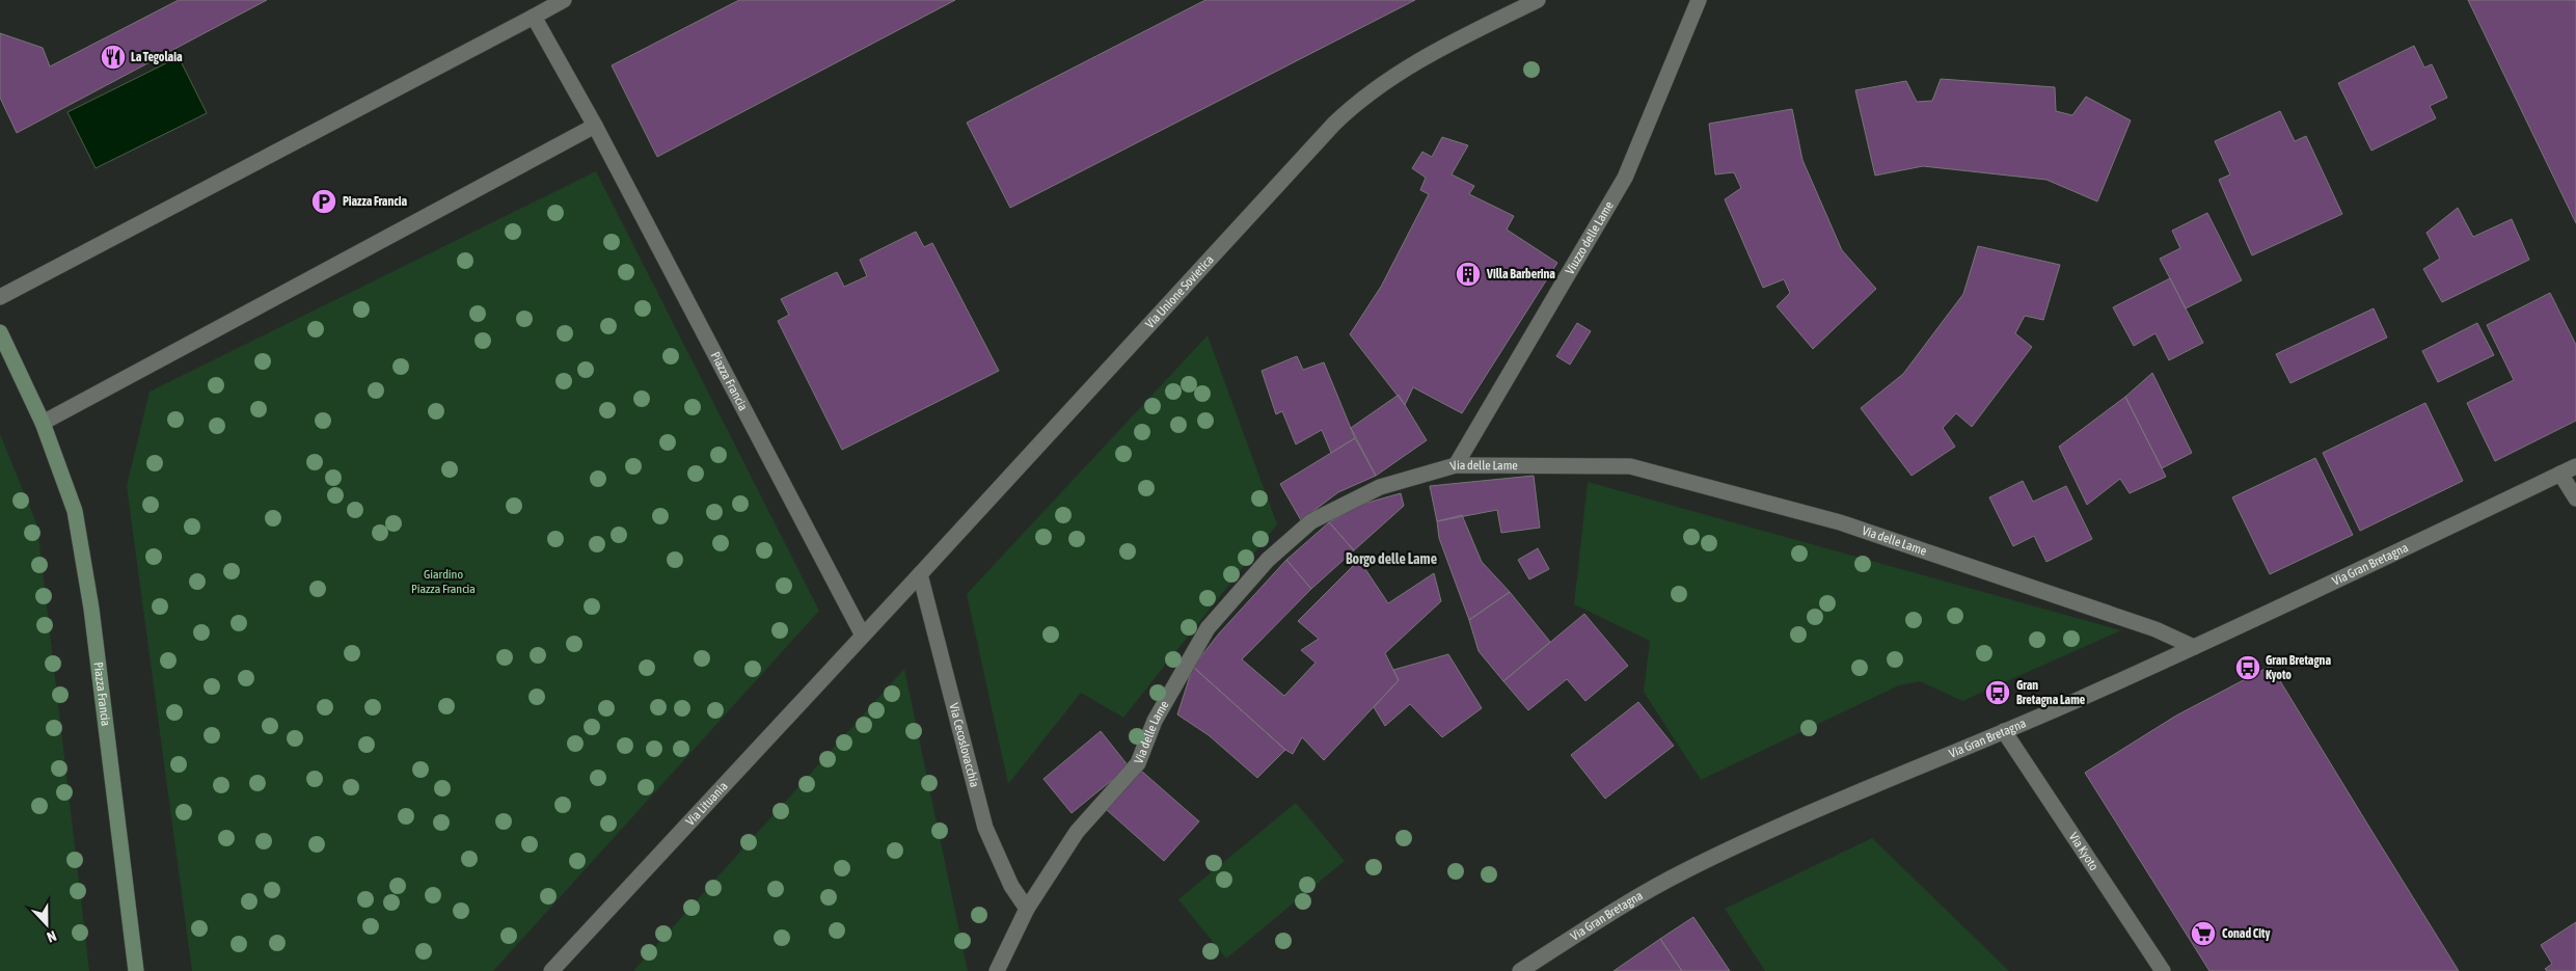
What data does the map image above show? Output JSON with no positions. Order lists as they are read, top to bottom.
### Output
{
  "streets": {
    "main road": ["Piazza Francia"],
    "street": [
      "Viuzzo delle Lame",
      "Via Unione Sovietica",
      "Via delle Lame",
      "Via Gran Bretagna",
      "Via Cecoslovacchia",
      "Via Lituania",
      "Via Kyoto"
    ]
  },
  "crossings": [
    ["Viuzzo delle Lame", "Via delle Lame"],
    ["Via Unione Sovietica", "Piazza Francia"],
    ["Via Unione Sovietica", "Via Cecoslovacchia"],
    ["Via Unione Sovietica", "Via Lituania"],
    ["Piazza Francia", "Via Lituania"],
    ["Via delle Lame", "Via Gran Bretagna"],
    ["Via delle Lame", "Via Cecoslovacchia"],
    ["Via Gran Bretagna", "Via Kyoto"]
  ],
  "districts": ["Borgo delle Lame"],
  "parks": ["Giardino Piazza Francia"],
  "places": {
    "restaurant": ["La Tegolaia"],
    "parking": ["Piazza Francia"],
    "building": ["Villa Barberina"],
    "bus stop": ["Gran Bretagna Kyoto", "Gran Bretagna Lame"],
    "supermarket": ["Conad City"]
  },
  "north": "bottom"
}
